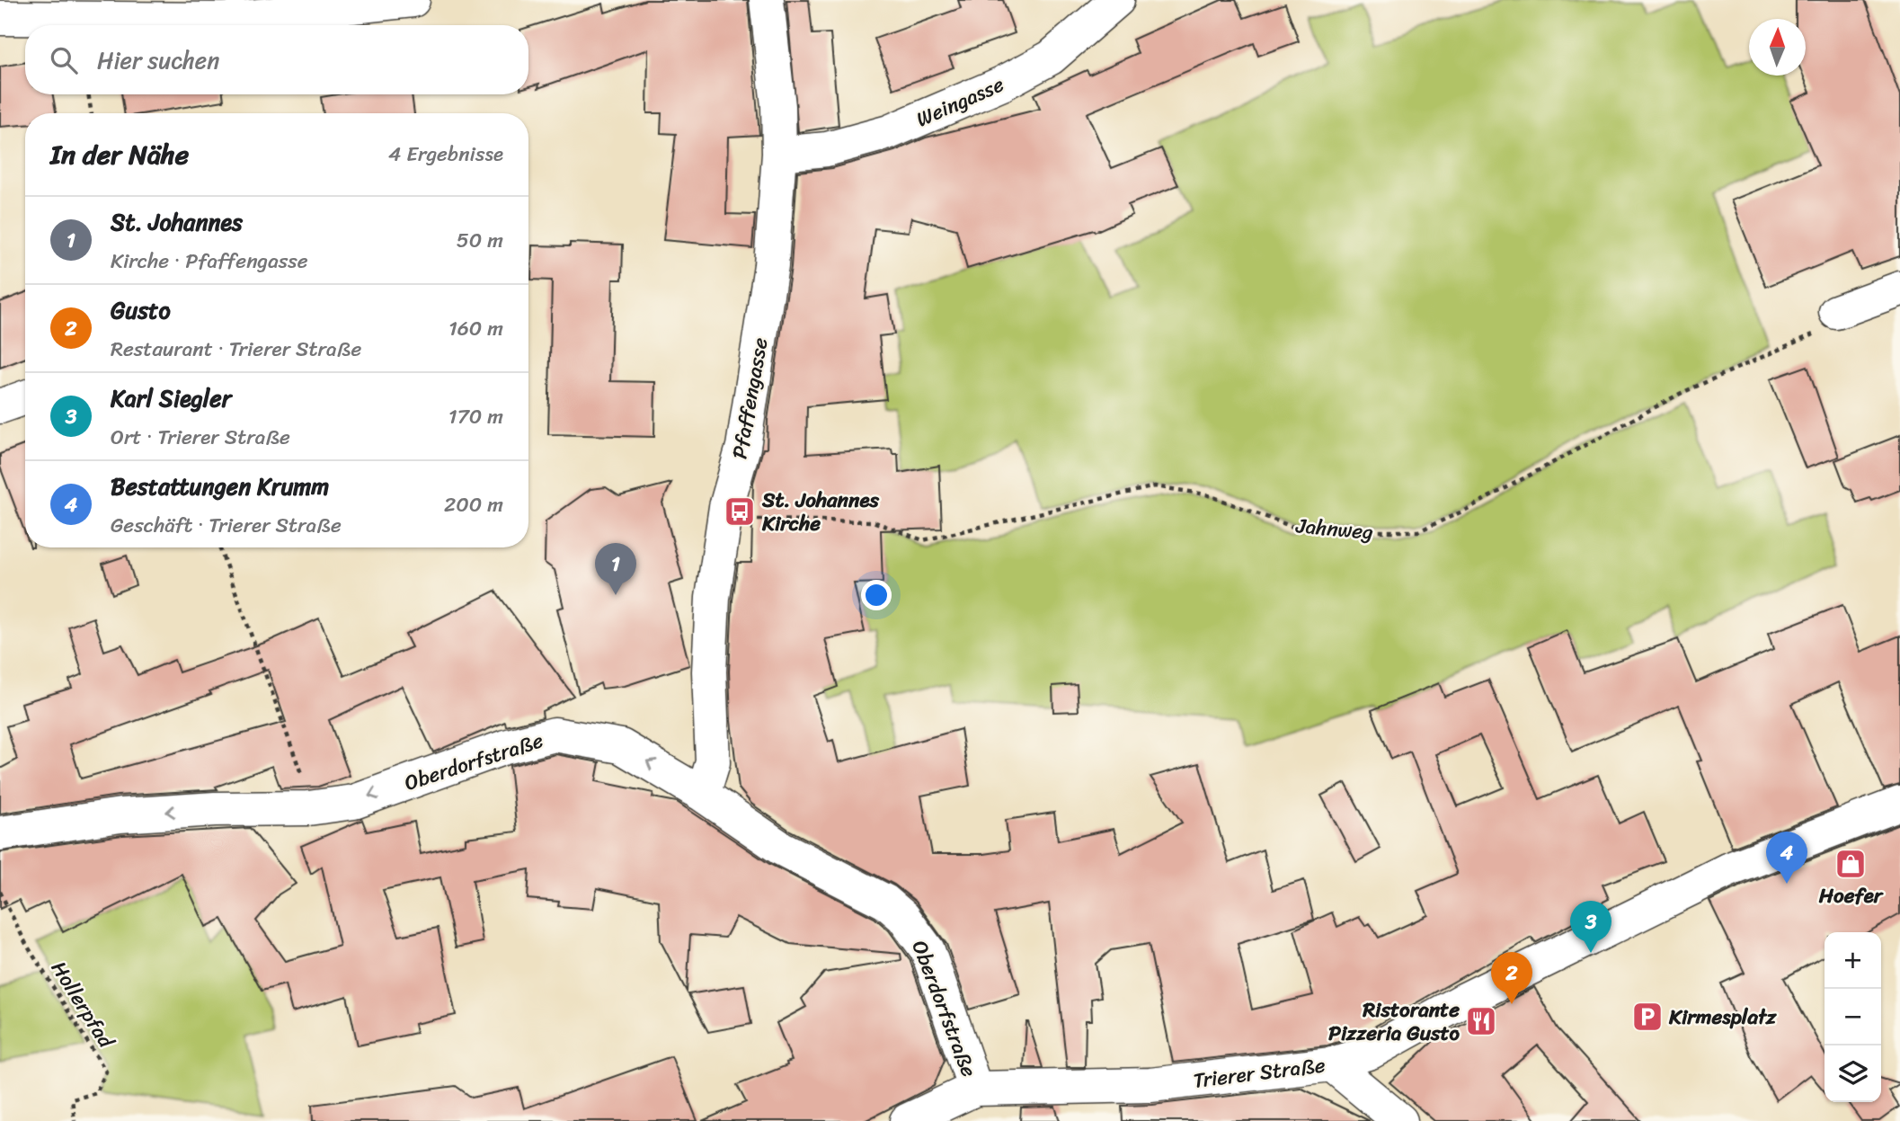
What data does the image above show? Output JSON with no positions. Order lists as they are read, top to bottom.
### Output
{
  "streets": {
    "street": [
      "Weingasse",
      "Pfaffengasse",
      "Oberdorfstraße",
      "Trierer Straße"
    ],
    "path": ["Jahnweg", "Hollerpfad"]
  },
  "crossings": [
    ["Weingasse", "Pfaffengasse"],
    ["Pfaffengasse", "Jahnweg"],
    ["Pfaffengasse", "Oberdorfstraße"],
    ["Oberdorfstraße", "Trierer Straße"]
  ],
  "one_way": ["Oberdorfstraße"],
  "places": {
    "bus stop": ["St. Johannes Kirche"],
    "shop": ["Hoefer"],
    "parking": ["Kirmesplatz"],
    "restaurant": ["Ristorante Pizzeria Gusto"]
  },
  "north": "top",
  "page": {
    "search": "Hier suchen",
    "heading": ["In der Nähe", "4 Ergebnisse"],
    "list": [
      {
        "mark": "1",
        "name": "St. Johannes",
        "note": "Kirche · Pfaffengasse",
        "value": "50 m"
      },
      {
        "mark": "2",
        "name": "Gusto",
        "note": "Restaurant · Trierer Straße",
        "value": "160 m"
      },
      {
        "mark": "3",
        "name": "Karl Siegler",
        "note": "Ort · Trierer Straße",
        "value": "170 m"
      },
      {
        "mark": "4",
        "name": "Bestattungen Krumm",
        "note": "Geschäft · Trierer Straße",
        "value": "200 m"
      }
    ],
    "pins": [
      "1",
      "4",
      "3",
      "2"
    ],
    "map_buttons": ["+", "−"]
  }
}
